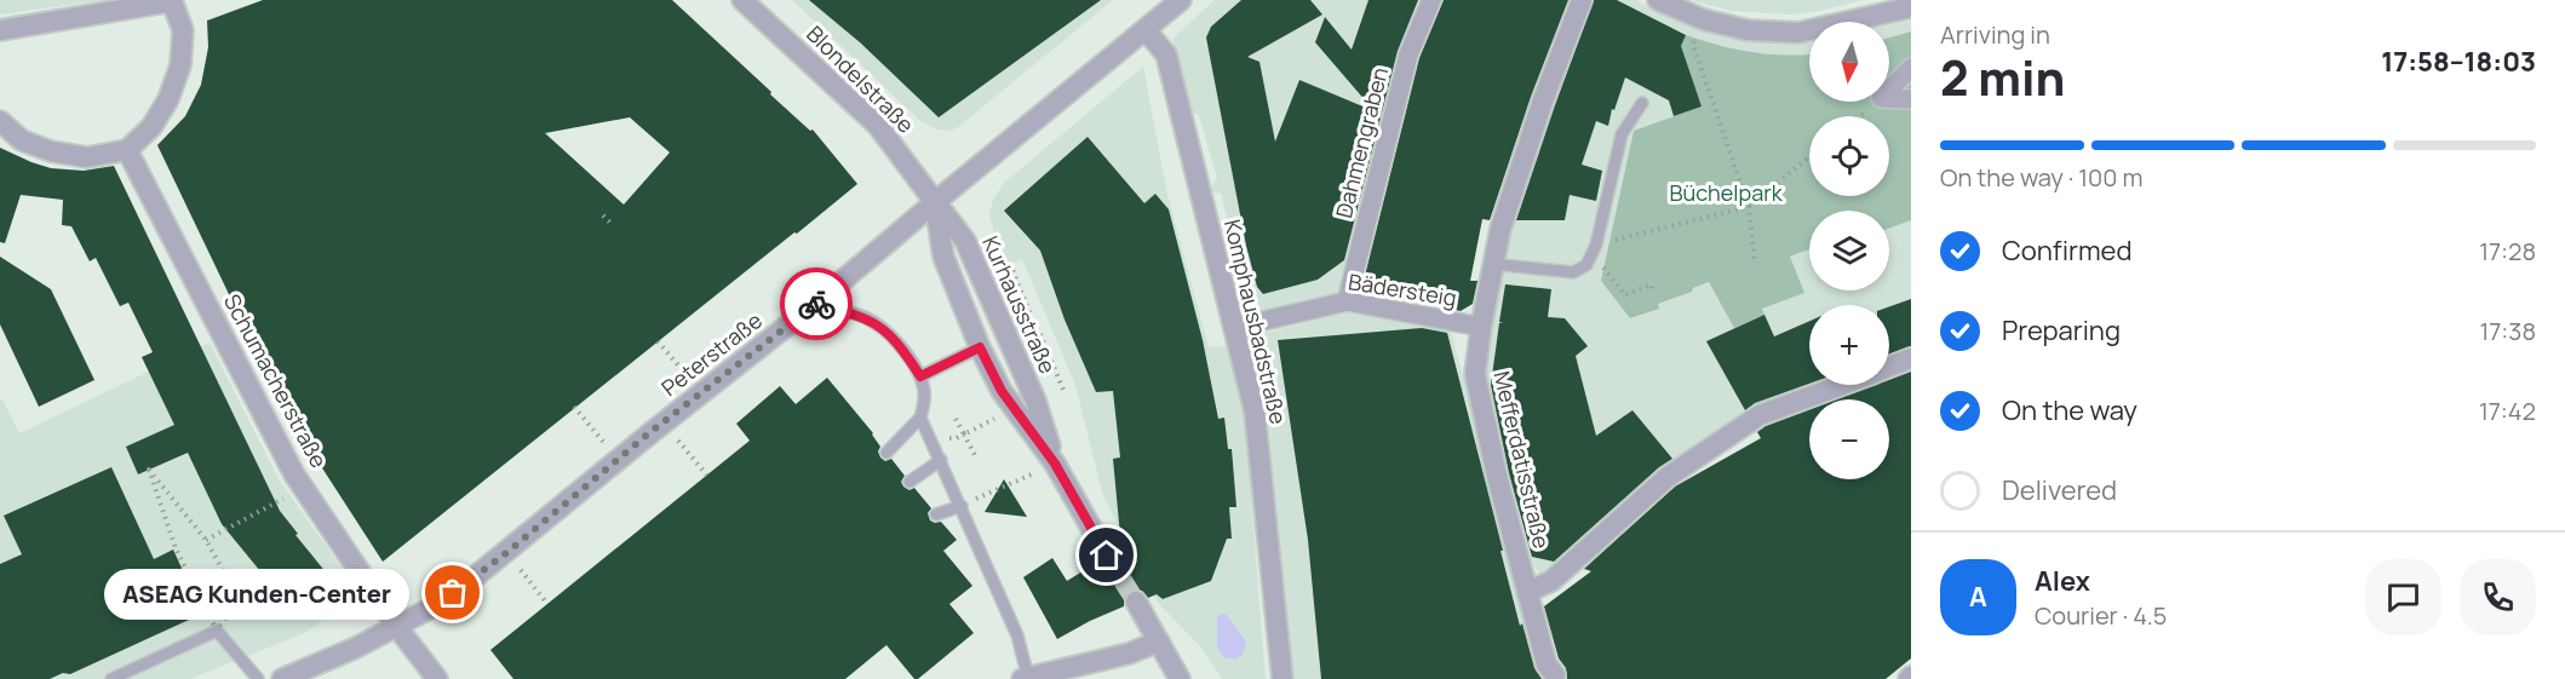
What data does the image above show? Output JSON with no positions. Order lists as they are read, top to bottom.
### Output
{
  "streets": {
    "street": [
      "Blondelstraße",
      "Dahmengraben",
      "Bädersteig",
      "Kurhausstraße",
      "Komphausbadstraße",
      "Peterstraße",
      "Schumacherstraße",
      "Mefferdatisstraße"
    ]
  },
  "crossings": [
    ["Blondelstraße", "Kurhausstraße"],
    ["Blondelstraße", "Peterstraße"],
    ["Dahmengraben", "Bädersteig"],
    ["Bädersteig", "Komphausbadstraße"],
    ["Bädersteig", "Mefferdatisstraße"],
    ["Kurhausstraße", "Peterstraße"],
    ["Komphausbadstraße", "Peterstraße"],
    ["Peterstraße", "Schumacherstraße"]
  ],
  "parks": ["Büchelpark"],
  "places": ["ASEAG Kunden-Center"],
  "north": "bottom",
  "page": {
    "heading": ["2 min", "Arriving in", "17:58–18:03"],
    "panel": ["Alex", "Courier · 4.5"],
    "map_buttons": ["+", "−"],
    "bar": "On the way · 100 m",
    "list": [
      ["Confirmed", "17:28"],
      ["Preparing", "17:38"],
      ["On the way", "17:42"],
      "Delivered"
    ],
    "round": "A",
    "bubble": "ASEAG Kunden-Center"
  }
}
